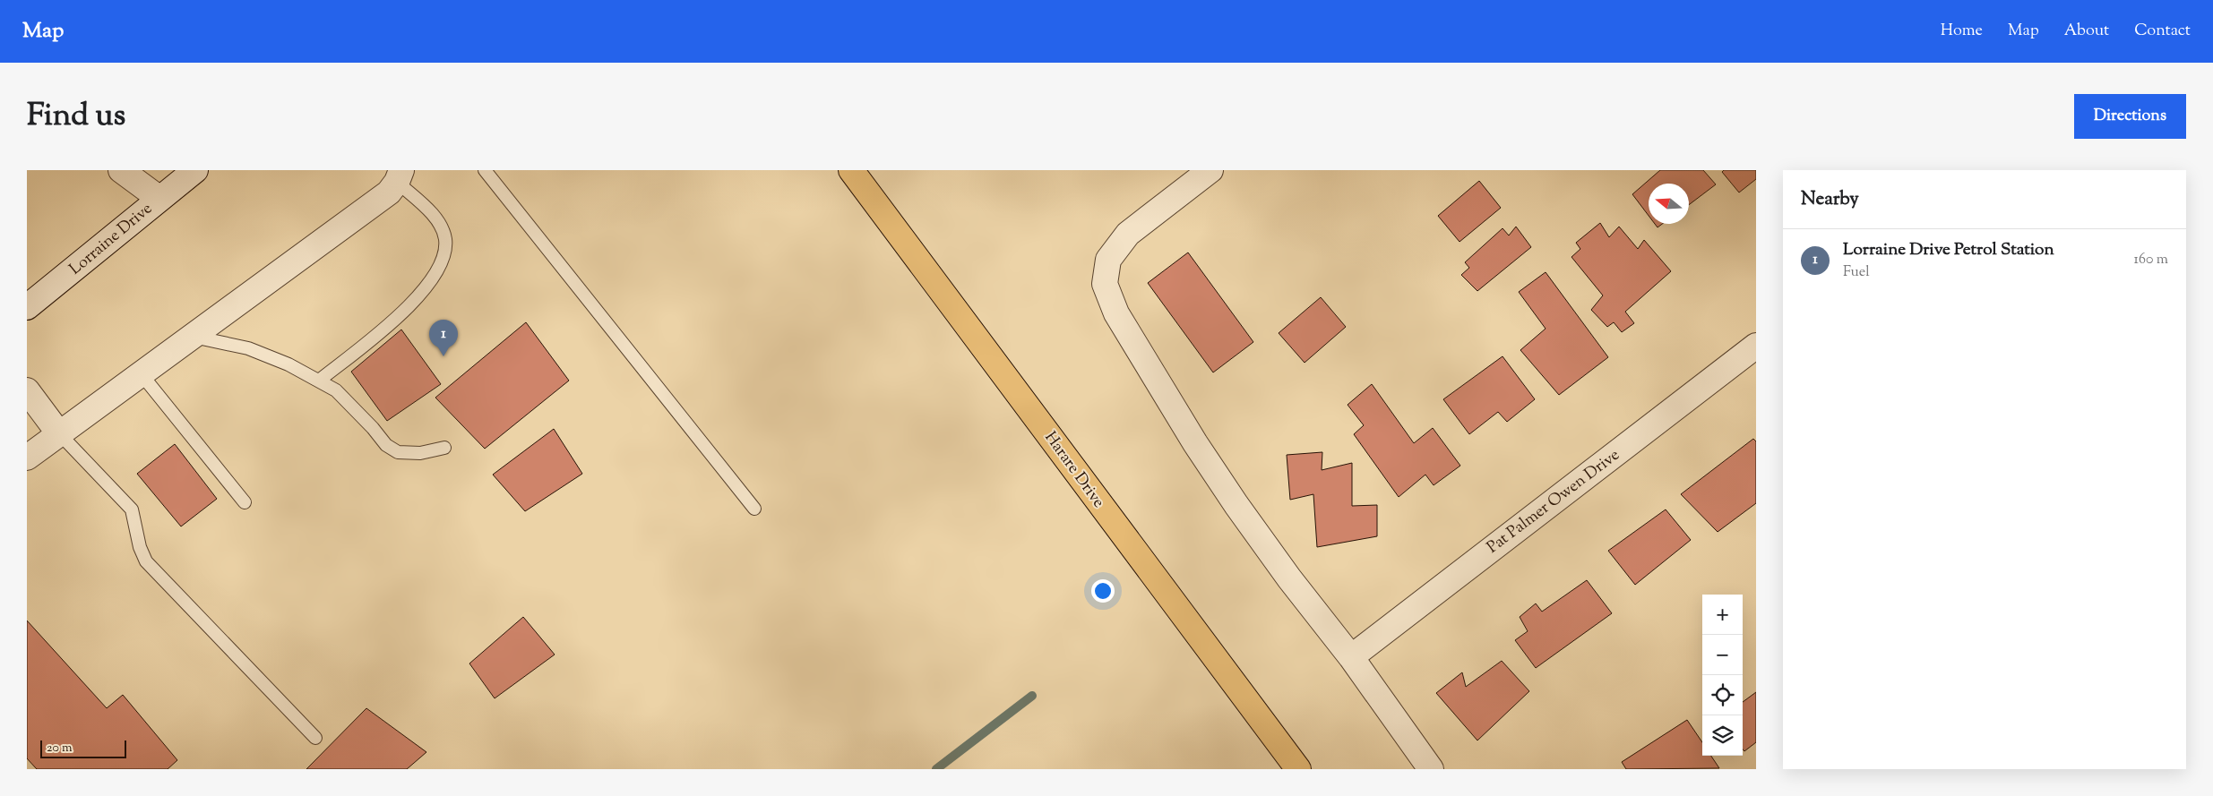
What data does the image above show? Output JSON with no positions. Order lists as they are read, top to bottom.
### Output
{
  "streets": {
    "main road": ["Harare Drive"],
    "street": ["Lorraine Drive", "Pat Palmer Owen Drive"]
  },
  "scale_bar": "20 m",
  "north": "left",
  "page": {
    "header": "Map",
    "nav": [
      "Home",
      "Map",
      "About",
      "Contact"
    ],
    "title": "Find us",
    "buttons": "Directions",
    "heading": "Nearby",
    "list": [
      {
        "mark": "1",
        "name": "Lorraine Drive Petrol Station",
        "note": "Fuel",
        "value": "160 m"
      }
    ],
    "pins": "1",
    "map_buttons": ["+", "−"],
    "scale": "20 m"
  }
}
